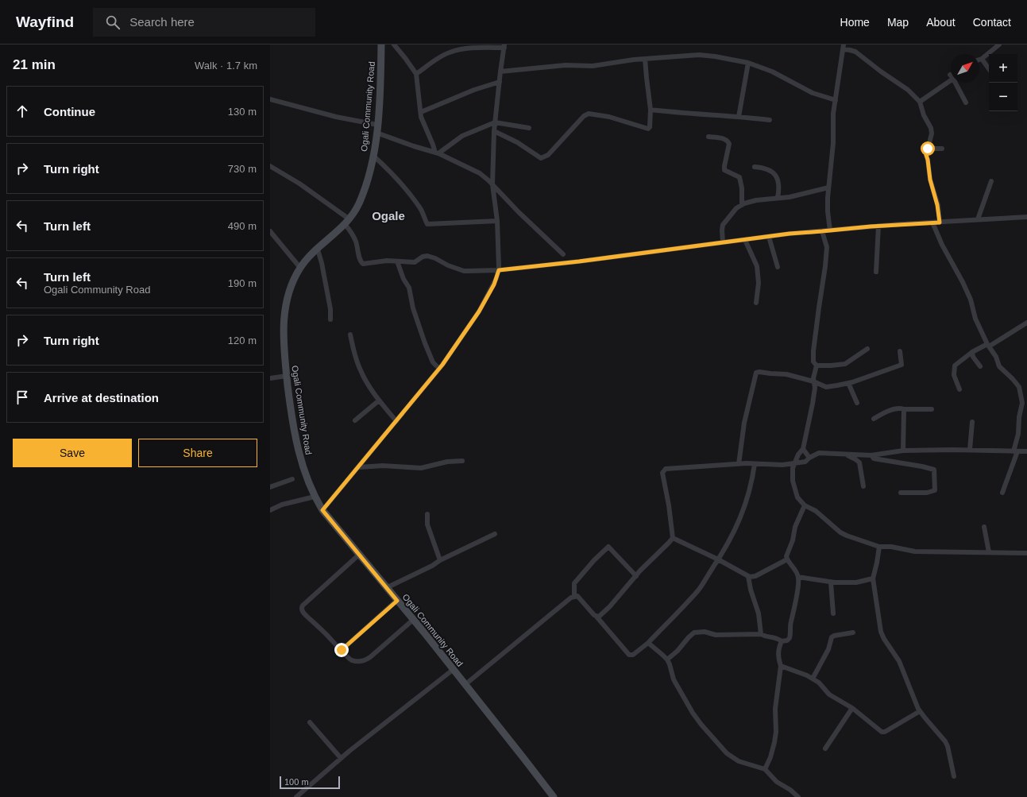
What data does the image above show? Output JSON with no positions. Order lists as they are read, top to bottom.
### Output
{
  "streets": {
    "street": ["Ogali Community Road"]
  },
  "districts": ["Ogale"],
  "scale_bar": "100 m",
  "north": "top right",
  "page": {
    "header": "Wayfind",
    "search": "Search here",
    "nav": [
      "Home",
      "Map",
      "About",
      "Contact"
    ],
    "heading": ["21 min", "Walk · 1.7 km"],
    "map_buttons": ["+", "−"],
    "list": [
      ["Continue", "130 m"],
      ["Turn right", "730 m"],
      ["Turn left", "490 m"],
      ["Turn left", "Ogali Community Road", "190 m"],
      ["Turn right", "120 m"],
      "Arrive at destination"
    ],
    "buttons": ["Save", "Share"],
    "scale": "100 m"
  }
}
